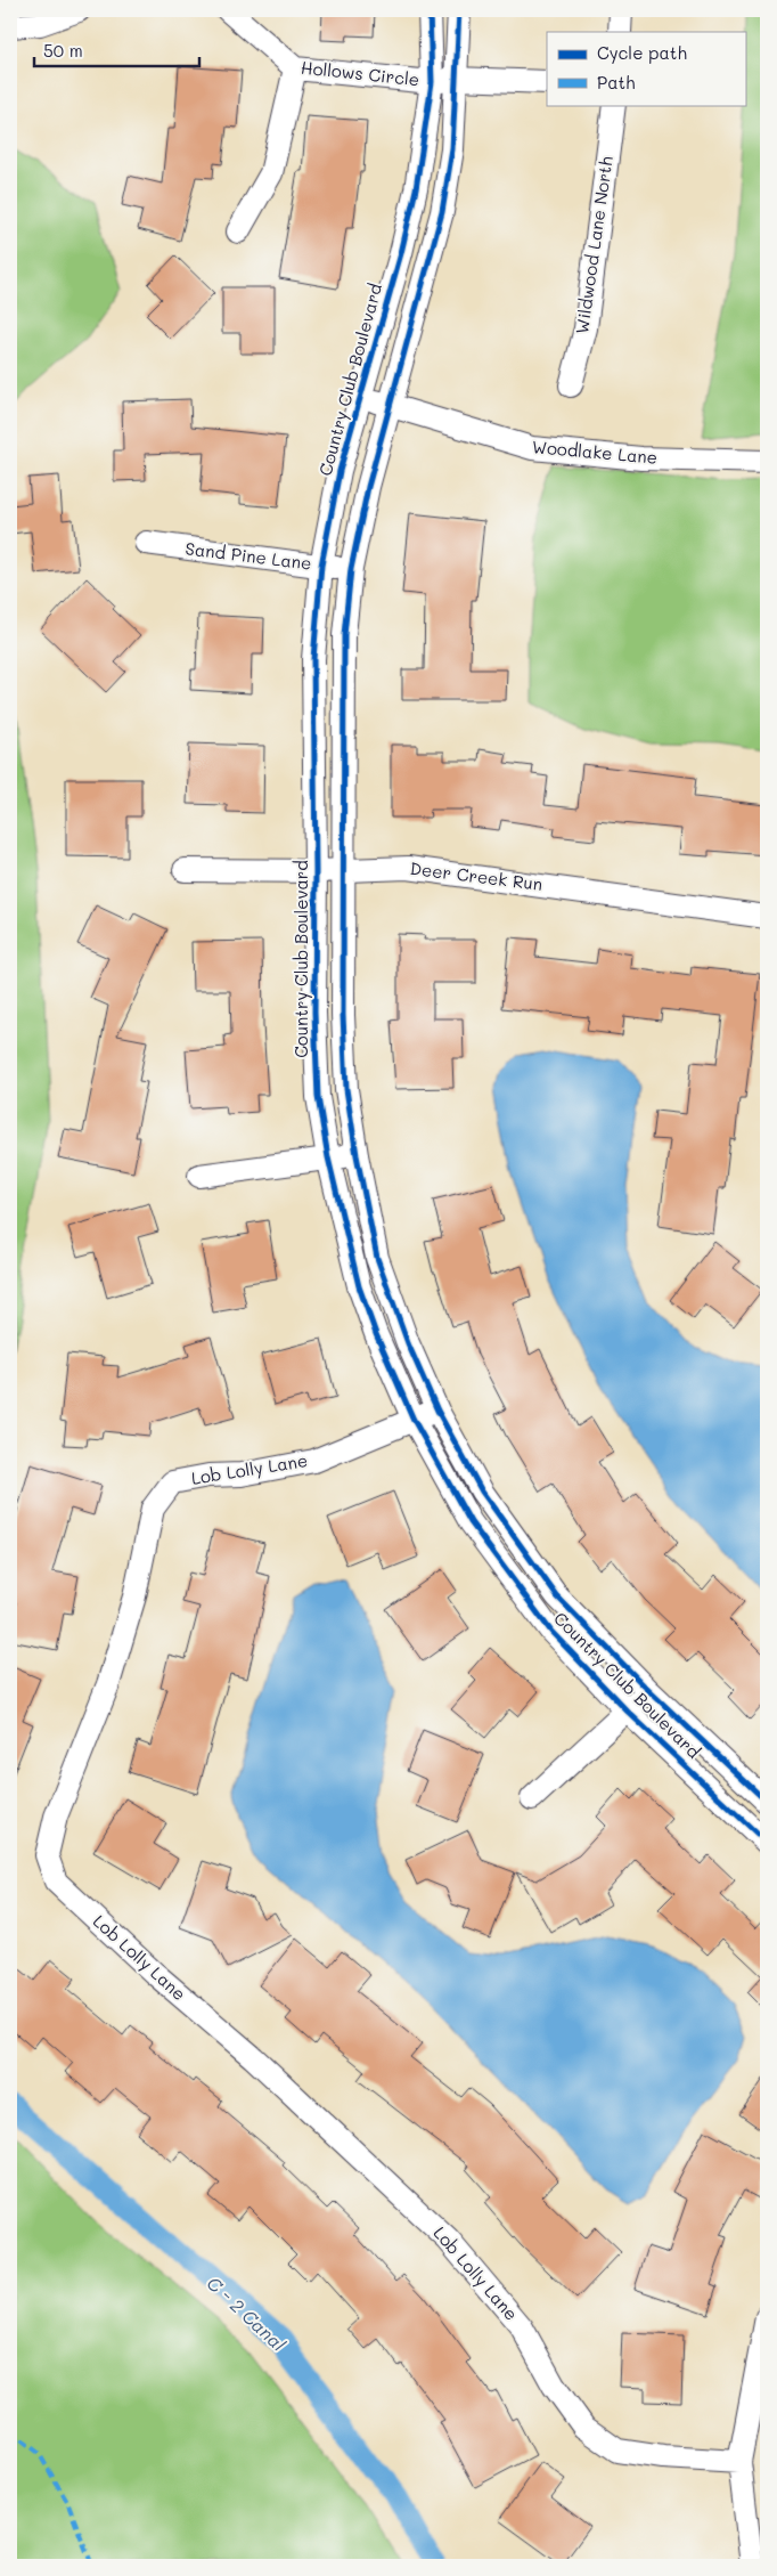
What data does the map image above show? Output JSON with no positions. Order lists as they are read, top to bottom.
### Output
{
  "streets": {
    "street": [
      "Hollows Circle",
      "Wildwood Lane North",
      "Country Club Boulevard",
      "Woodlake Lane",
      "Sand Pine Lane",
      "Deer Creek Run",
      "Lob Lolly Lane"
    ]
  },
  "crossings": [
    ["Hollows Circle", "Country Club Boulevard"],
    ["Country Club Boulevard", "Woodlake Lane"],
    ["Country Club Boulevard", "Sand Pine Lane"],
    ["Country Club Boulevard", "Deer Creek Run"],
    ["Country Club Boulevard", "Lob Lolly Lane"]
  ],
  "water": ["C - 2 Canal"],
  "legend": ["Cycle path", "Path"],
  "scale_bar": "50 m"
}
